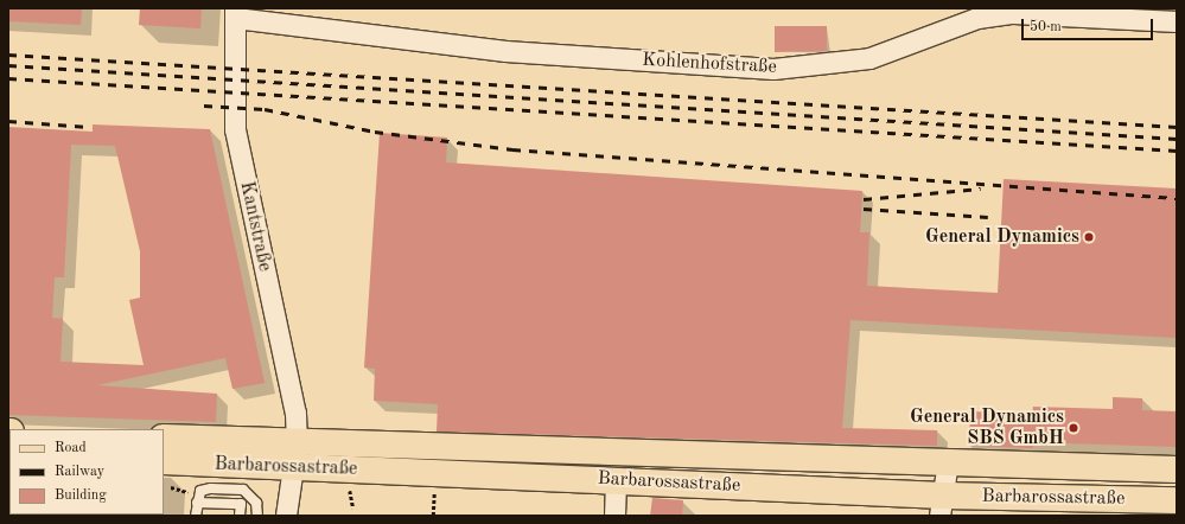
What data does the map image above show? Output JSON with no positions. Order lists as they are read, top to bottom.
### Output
{
  "streets": {
    "main road": ["Barbarossastraße"],
    "street": ["Kohlenhofstraße", "Kantstraße"]
  },
  "crossings": [
    ["Kohlenhofstraße", "Kantstraße"],
    ["Kantstraße", "Barbarossastraße"]
  ],
  "places": ["General Dynamics", "General Dynamics SBS GmbH"],
  "legend": ["Road", "Railway", "Building"],
  "scale_bar": "50 m"
}
